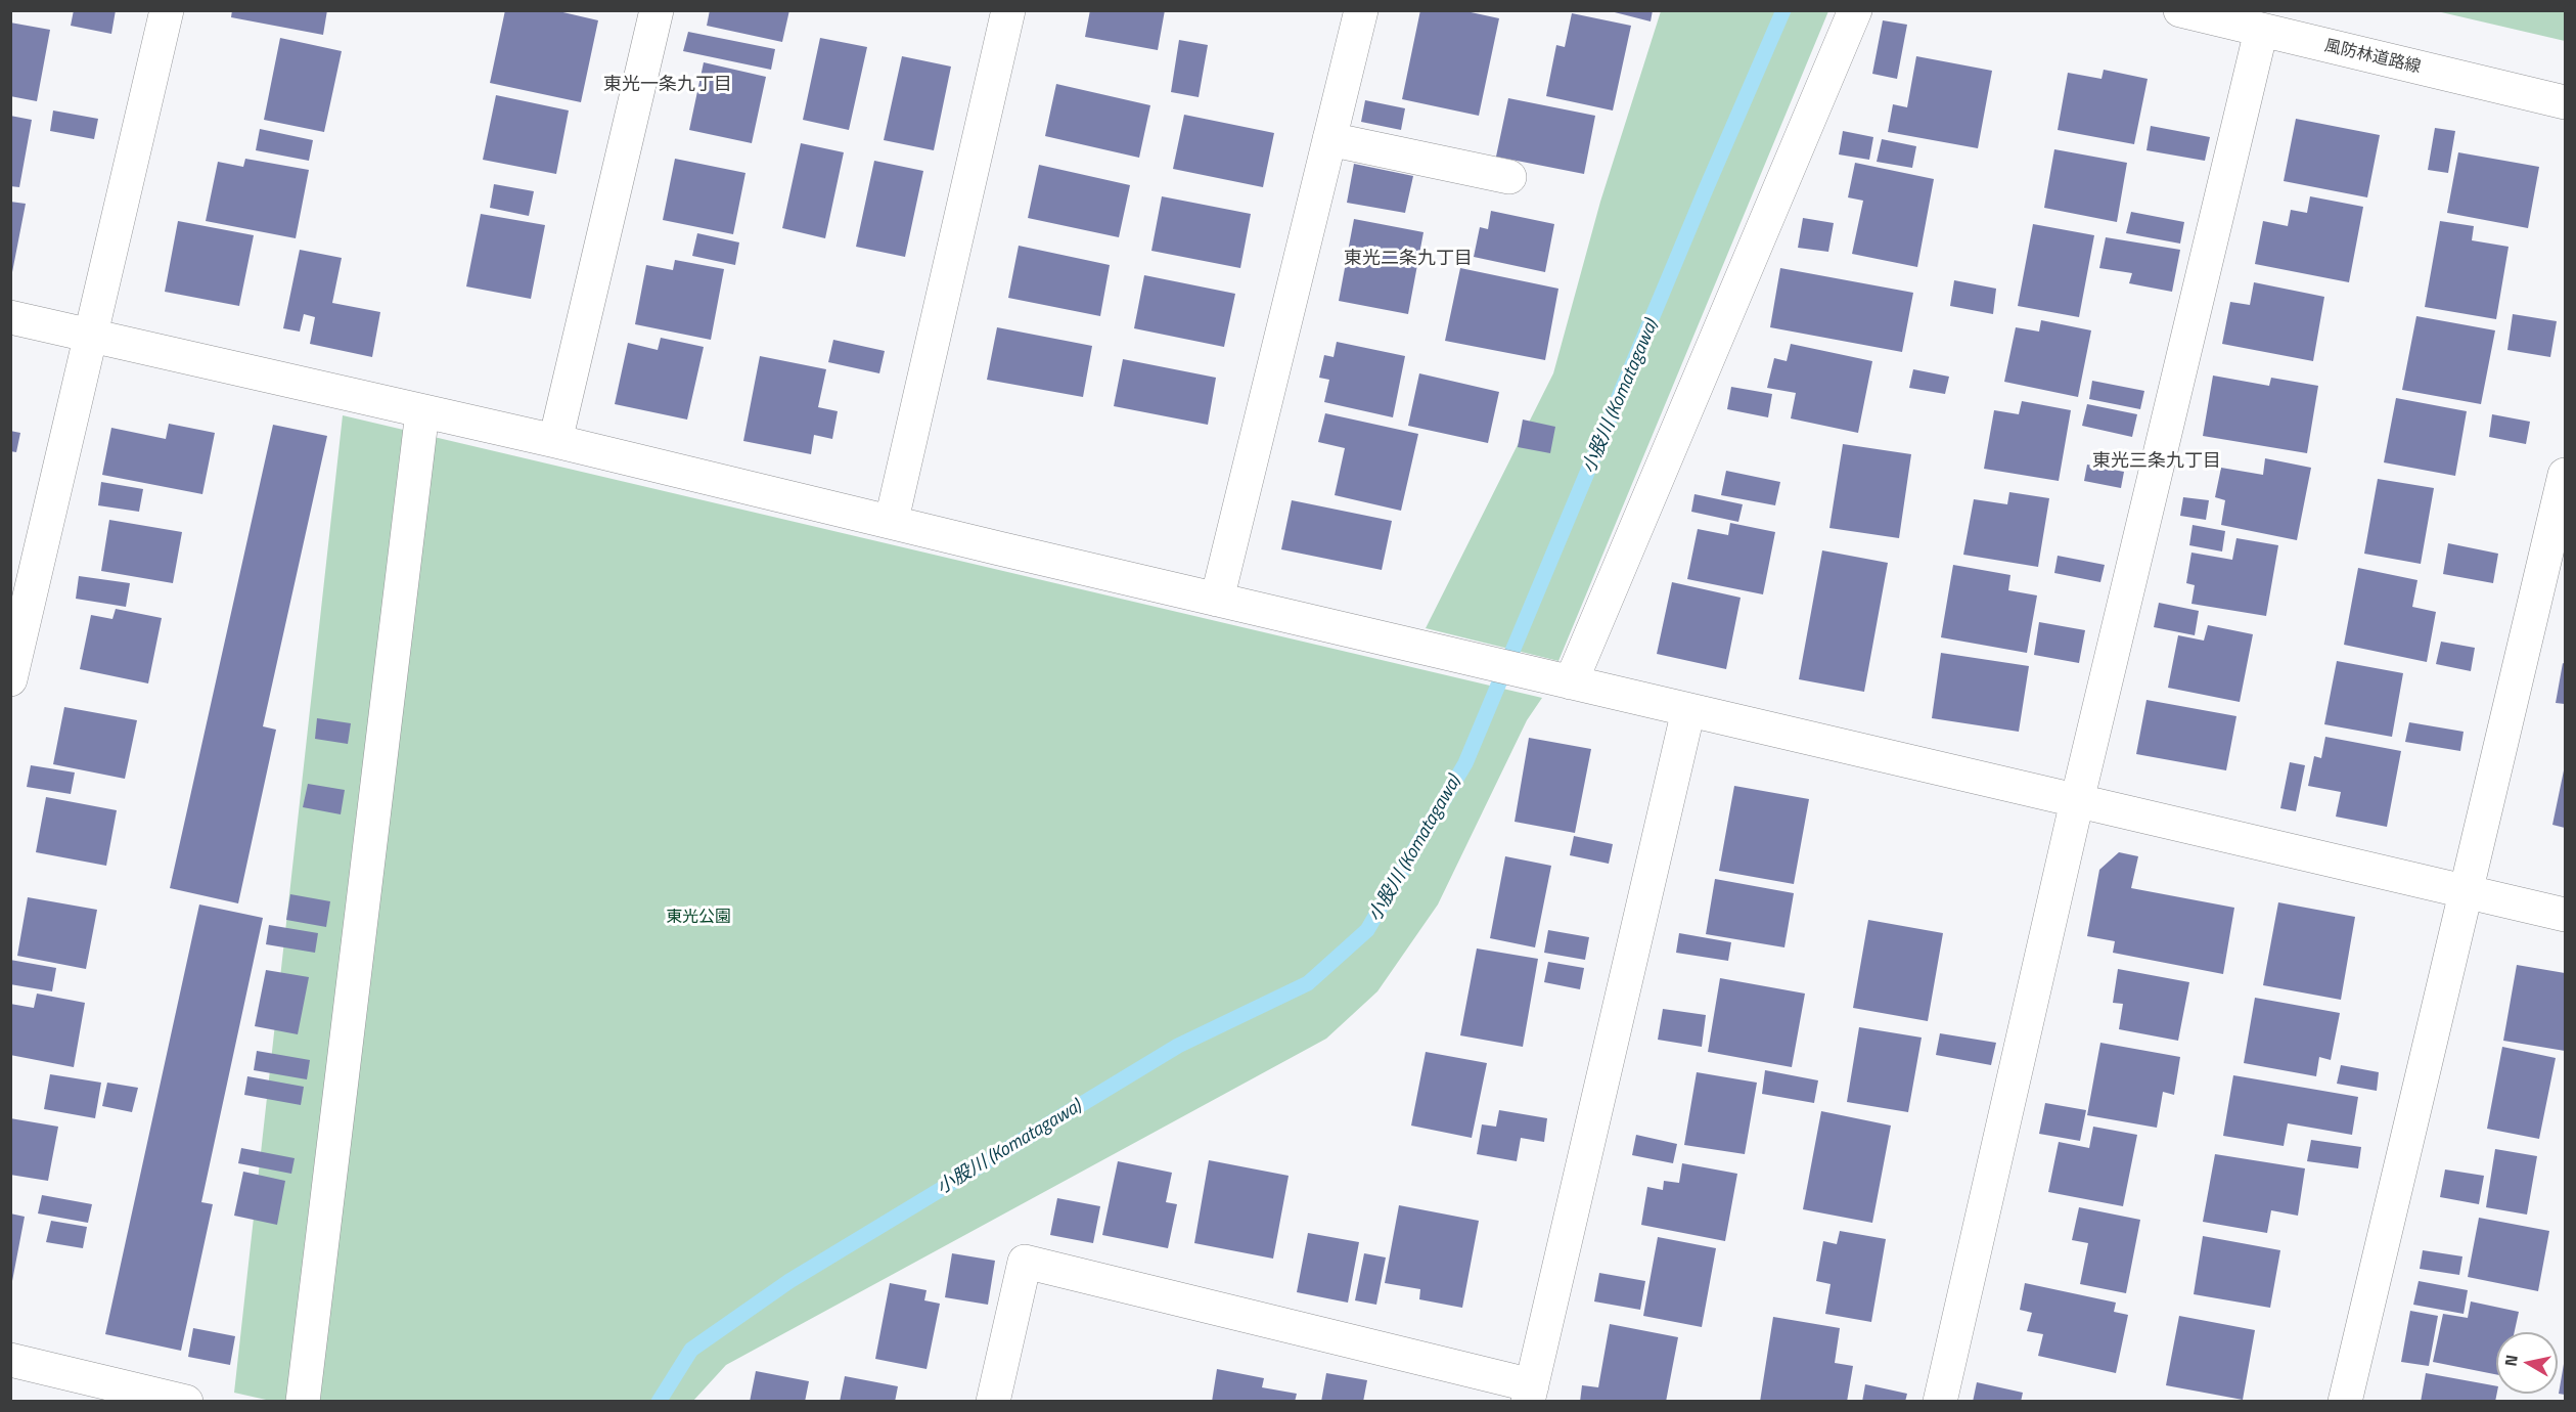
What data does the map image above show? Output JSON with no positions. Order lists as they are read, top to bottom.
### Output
{
  "streets": {
    "street": ["風防林道路線"]
  },
  "districts": ["東光一条九丁目", "東光二条九丁目", "東光三条九丁目"],
  "water": ["小股川 (Komatagawa)"],
  "parks": ["東光公園"],
  "north": "left"
}
